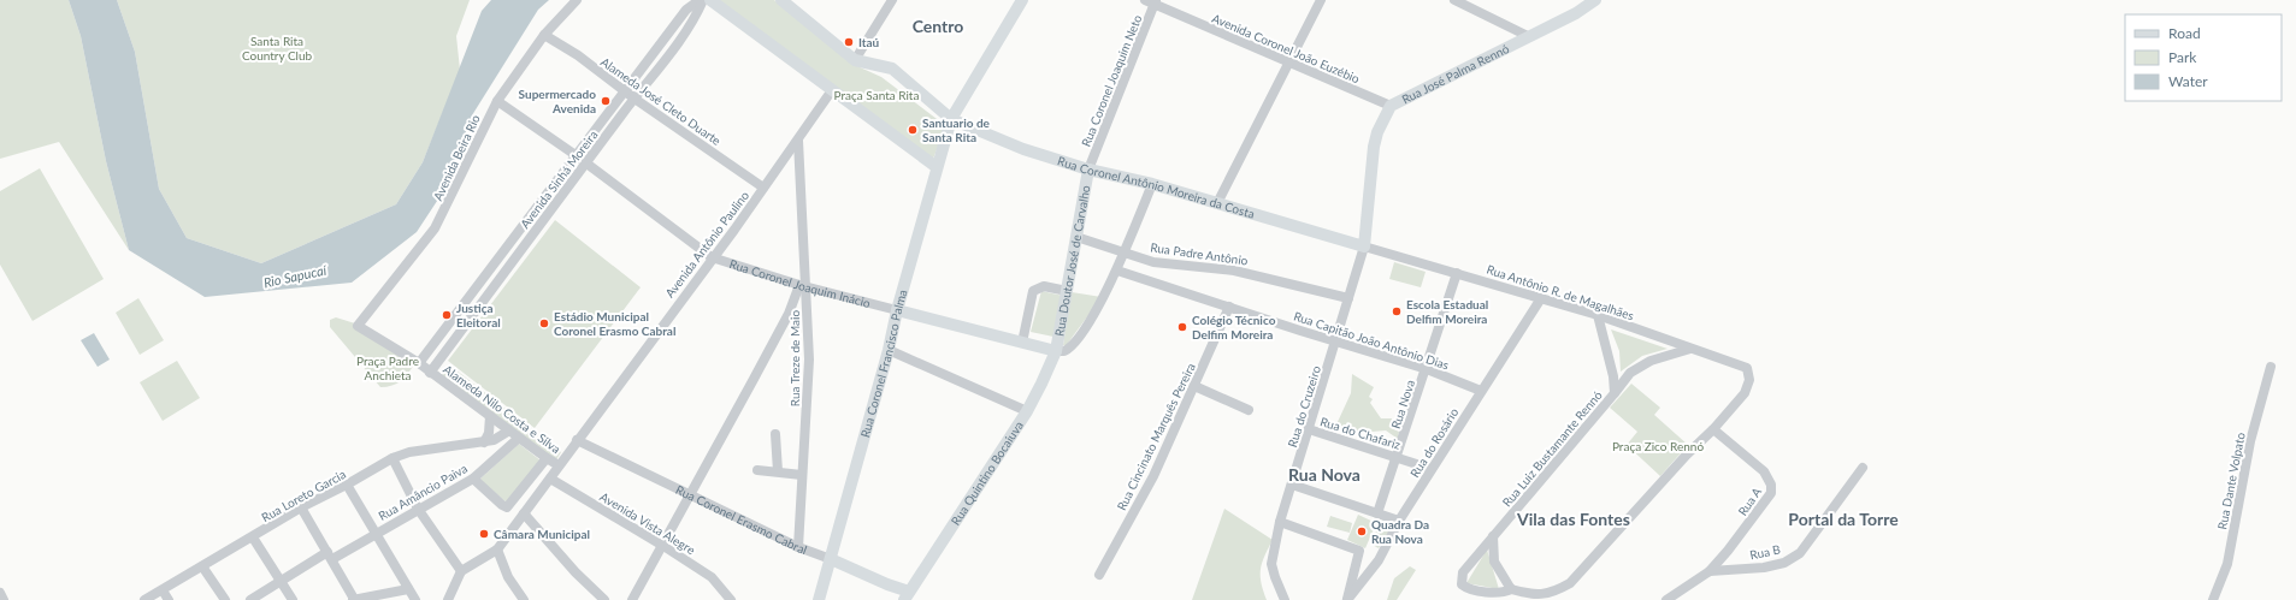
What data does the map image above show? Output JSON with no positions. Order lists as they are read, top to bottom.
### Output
{
  "streets": {
    "main road": [
      "Rua José Palma Rennó",
      "Rua Coronel Antônio Moreira da Costa",
      "Rua Doutor José de Carvalho",
      "Rua Coronel Joaquim Inácio",
      "Rua Coronel Francisco Palma",
      "Rua Quintino Bocaiuva",
      "Rua Coronel Erasmo Cabral"
    ],
    "street": [
      "Avenida Coronel João Euzébio",
      "Rua Coronel Joaquim Neto",
      "Alameda José Cleto Duarte",
      "Avenida Beira Rio",
      "Avenida Sinhá Moreira",
      "Avenida Antônio Paulino",
      "Rua Padre Antônio",
      "Rua Antônio R. de Magalhães",
      "Rua Capitão João Antônio Dias",
      "Rua Treze de Maio",
      "Rua Nova",
      "Rua do Cruzeiro",
      "Alameda Nilo Costa e Silva",
      "Rua do Chafariz",
      "Rua Cincinato Marquês Pereira",
      "Rua do Rosário",
      "Rua Luiz Bustamante Rennó",
      "Rua Dante Volpato",
      "Rua Amâncio Paiva",
      "Rua Loreto Garcia",
      "Rua A",
      "Avenida Vista Alegre",
      "Rua B"
    ]
  },
  "crossings": [
    ["Avenida Coronel João Euzébio", "Rua José Palma Rennó"],
    ["Avenida Coronel João Euzébio", "Rua Coronel Joaquim Neto"],
    ["Rua José Palma Rennó", "Rua Coronel Antônio Moreira da Costa"],
    ["Rua José Palma Rennó", "Rua Antônio R. de Magalhães"],
    ["Rua José Palma Rennó", "Rua do Cruzeiro"],
    ["Rua Coronel Joaquim Neto", "Rua Coronel Antônio Moreira da Costa"],
    ["Rua Coronel Joaquim Neto", "Rua Doutor José de Carvalho"],
    ["Alameda José Cleto Duarte", "Avenida Beira Rio"],
    ["Alameda José Cleto Duarte", "Avenida Sinhá Moreira"],
    ["Alameda José Cleto Duarte", "Avenida Antônio Paulino"],
    ["Avenida Beira Rio", "Avenida Sinhá Moreira"],
    ["Avenida Beira Rio", "Rua Coronel Joaquim Inácio"],
    ["Avenida Sinhá Moreira", "Rua Coronel Joaquim Inácio"],
    ["Avenida Sinhá Moreira", "Alameda Nilo Costa e Silva"],
    ["Rua Coronel Antônio Moreira da Costa", "Rua Doutor José de Carvalho"],
    ["Rua Coronel Antônio Moreira da Costa", "Rua Antônio R. de Magalhães"],
    ["Rua Coronel Antônio Moreira da Costa", "Rua do Cruzeiro"],
    ["Avenida Antônio Paulino", "Rua Coronel Joaquim Inácio"],
    ["Avenida Antônio Paulino", "Rua Treze de Maio"],
    ["Avenida Antônio Paulino", "Alameda Nilo Costa e Silva"],
    ["Avenida Antônio Paulino", "Rua Coronel Erasmo Cabral"],
    ["Avenida Antônio Paulino", "Avenida Vista Alegre"],
    ["Rua Padre Antônio", "Rua Doutor José de Carvalho"],
    ["Rua Padre Antônio", "Rua do Cruzeiro"],
    ["Rua Doutor José de Carvalho", "Rua Coronel Joaquim Inácio"],
    ["Rua Doutor José de Carvalho", "Rua Quintino Bocaiuva"],
    ["Rua Coronel Joaquim Inácio", "Rua Treze de Maio"],
    ["Rua Coronel Joaquim Inácio", "Rua Coronel Francisco Palma"],
    ["Rua Coronel Joaquim Inácio", "Rua Quintino Bocaiuva"],
    ["Rua Antônio R. de Magalhães", "Rua Nova"],
    ["Rua Antônio R. de Magalhães", "Rua do Cruzeiro"],
    ["Rua Antônio R. de Magalhães", "Rua do Rosário"],
    ["Rua Antônio R. de Magalhães", "Rua Luiz Bustamante Rennó"],
    ["Rua Antônio R. de Magalhães", "Rua A"],
    ["Rua Capitão João Antônio Dias", "Rua Nova"],
    ["Rua Capitão João Antônio Dias", "Rua do Cruzeiro"],
    ["Rua Capitão João Antônio Dias", "Rua Cincinato Marquês Pereira"],
    ["Rua Capitão João Antônio Dias", "Rua do Rosário"],
    ["Rua Treze de Maio", "Rua Coronel Erasmo Cabral"],
    ["Rua Coronel Francisco Palma", "Rua Coronel Erasmo Cabral"],
    ["Rua Nova", "Rua do Chafariz"],
    ["Rua do Cruzeiro", "Rua do Chafariz"],
    ["Alameda Nilo Costa e Silva", "Rua Amâncio Paiva"],
    ["Alameda Nilo Costa e Silva", "Rua Loreto Garcia"],
    ["Rua do Chafariz", "Rua do Rosário"],
    ["Rua Quintino Bocaiuva", "Rua Coronel Erasmo Cabral"],
    ["Rua A", "Rua B"]
  ],
  "districts": [
    "Centro",
    "Rua Nova",
    "Vila das Fontes",
    "Portal da Torre"
  ],
  "water": ["Rio Sapucaí"],
  "parks": [
    "Santa Rita Country Club",
    "Praça Santa Rita",
    "Praça Padre Anchieta",
    "Praça Zico Rennó"
  ],
  "places": [
    "Itaú",
    "Supermercado Avenida",
    "Santuario de Santa Rita",
    "Escola Estadual Delfim Moreira",
    "Justiça Eleitoral",
    "Estádio Municipal Coronel Erasmo Cabral",
    "Colégio Técnico Delfim Moreira",
    "Quadra Da Rua Nova",
    "Câmara Municipal"
  ],
  "legend": ["Road", "Park", "Water"]
}
